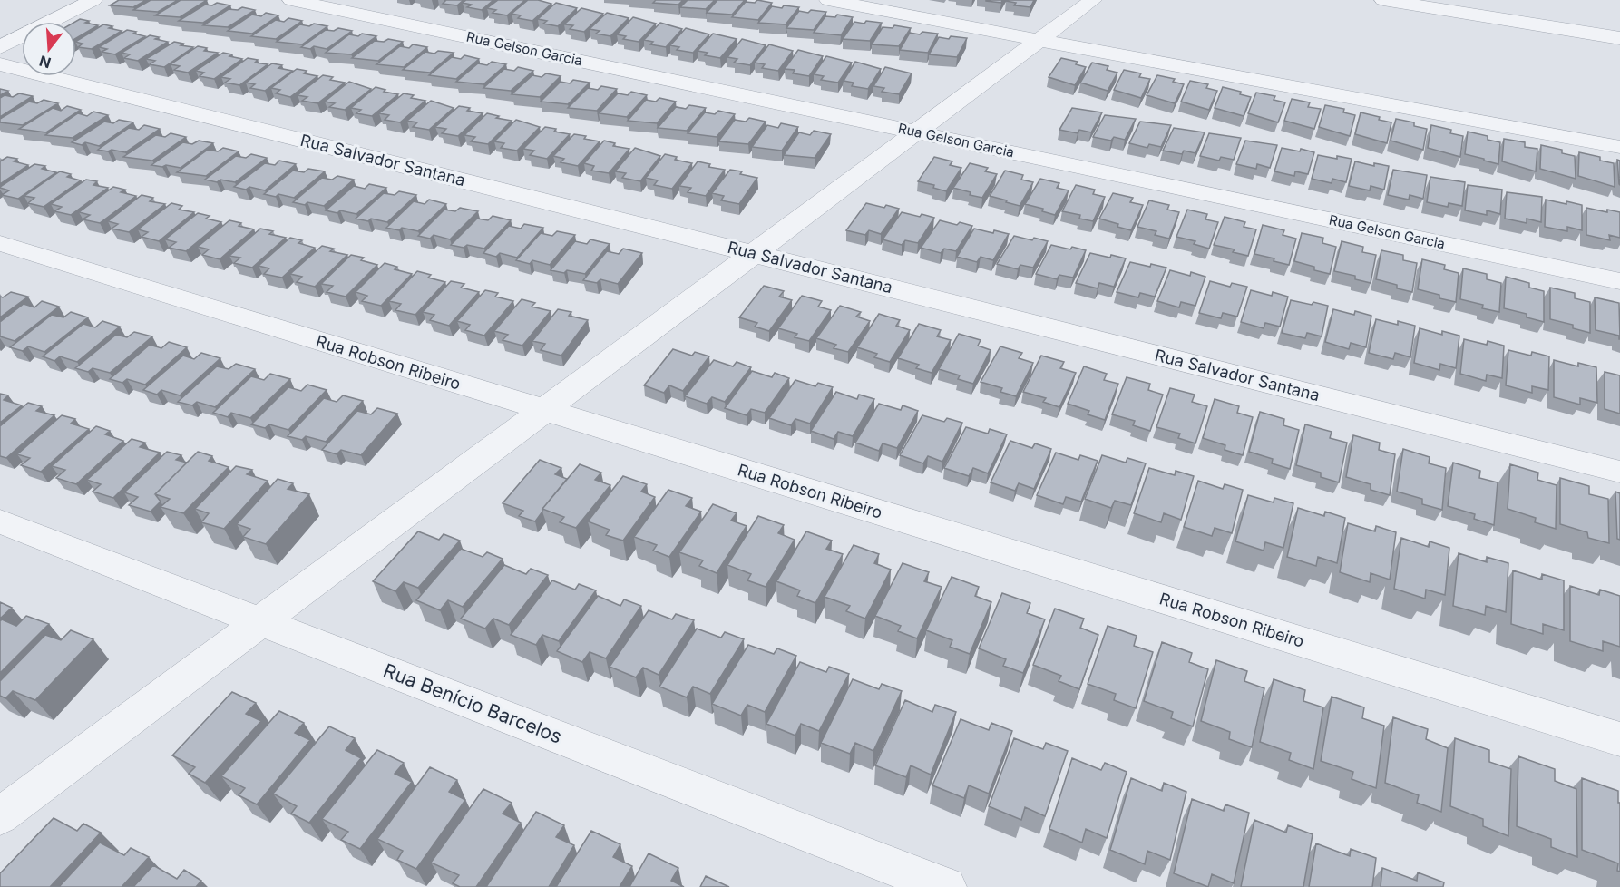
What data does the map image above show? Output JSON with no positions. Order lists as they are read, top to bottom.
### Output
{
  "streets": {
    "street": [
      "Rua Gelson Garcia",
      "Rua Salvador Santana",
      "Rua Robson Ribeiro",
      "Rua Benício Barcelos"
    ]
  },
  "north": "bottom"
}
